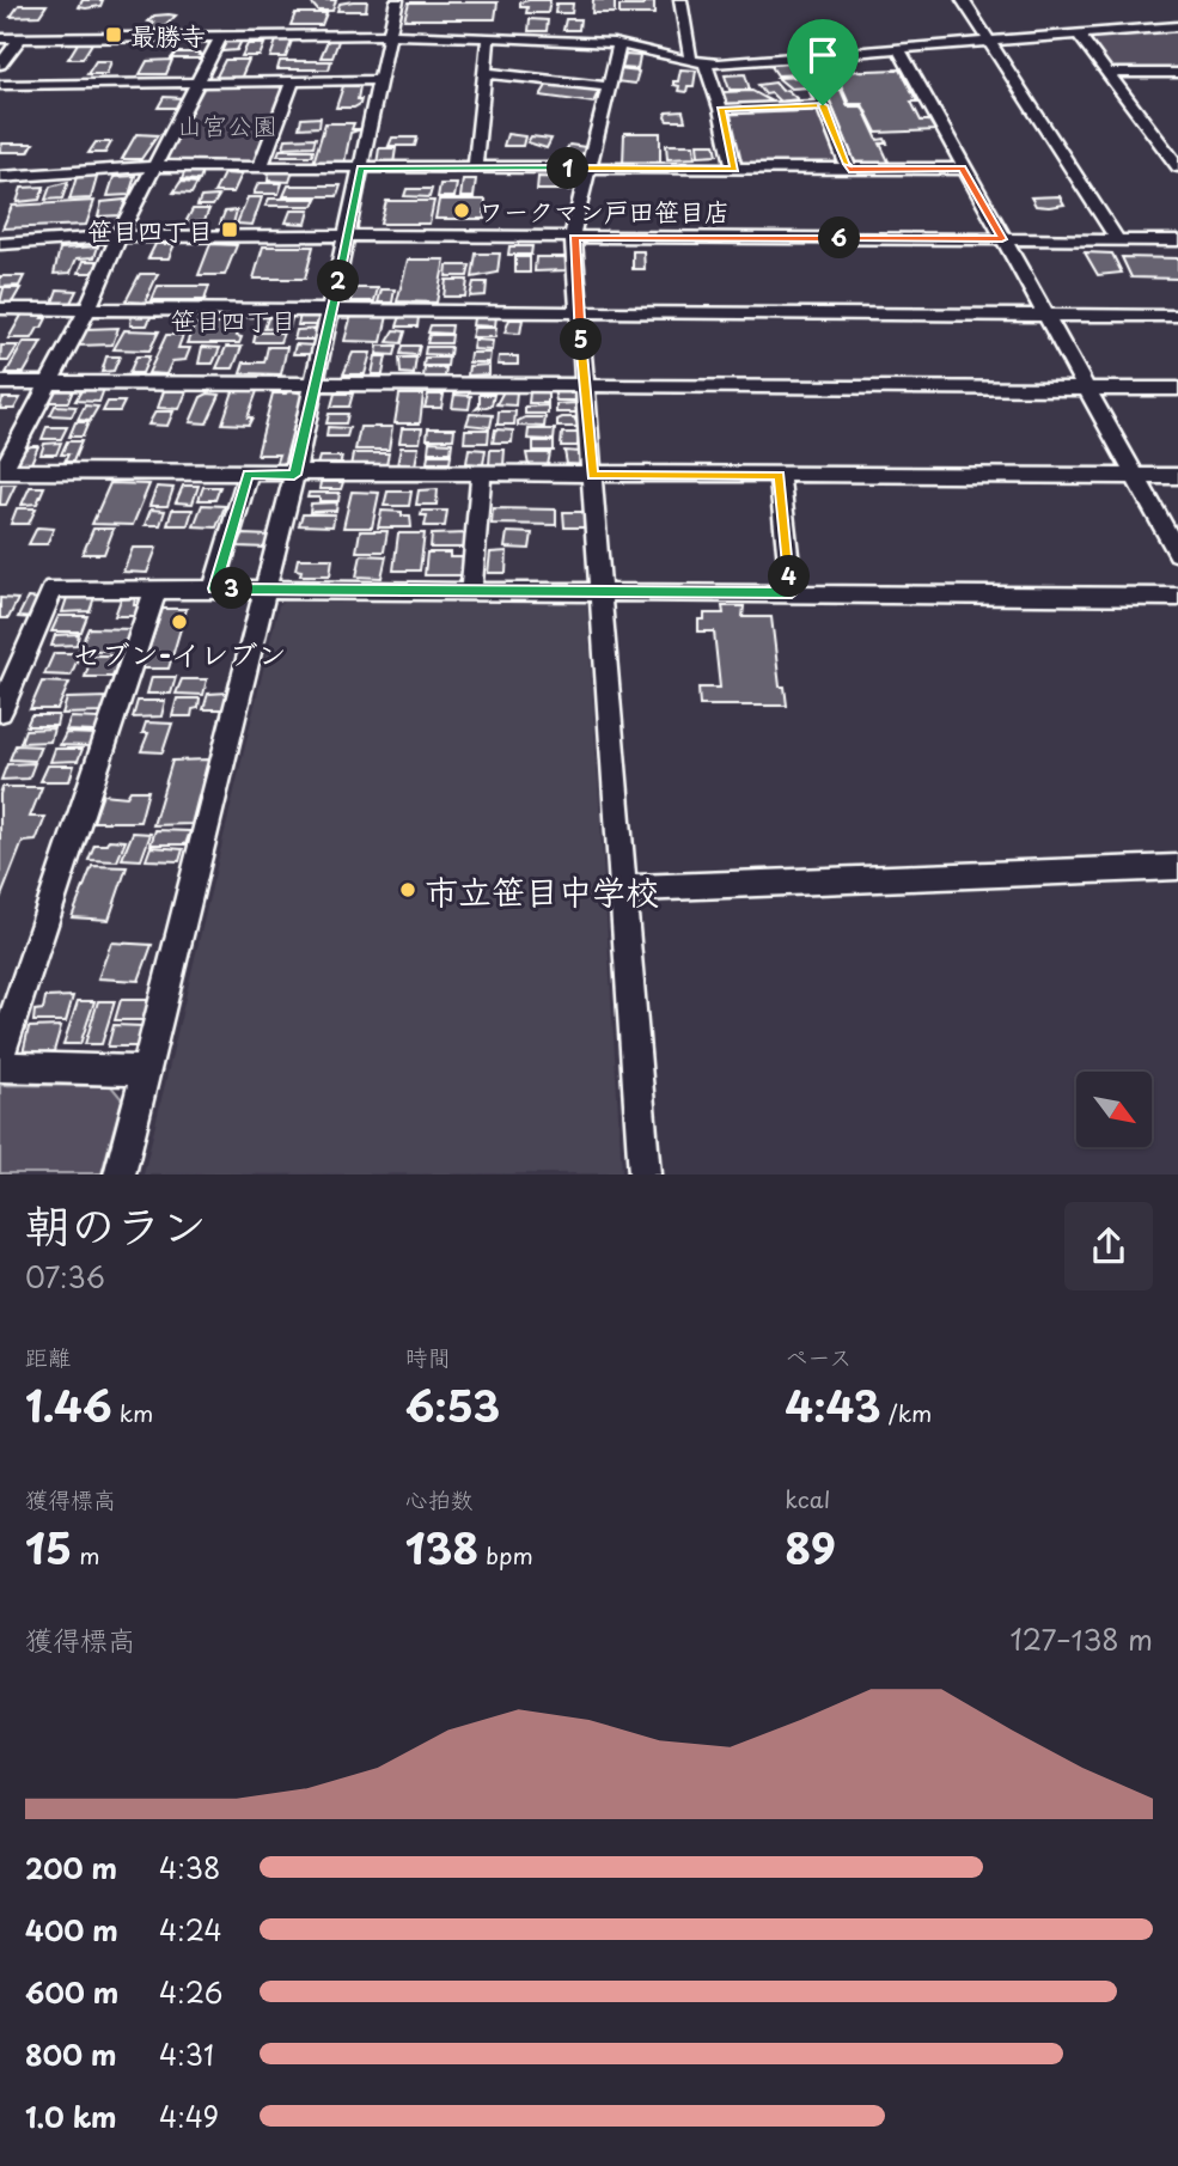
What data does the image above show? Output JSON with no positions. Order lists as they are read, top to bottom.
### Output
{
  "districts": ["笹目四丁目"],
  "parks": ["山宮公園"],
  "places": {
    "transit": ["最勝寺", "笹目四丁目"],
    "other": ["ワークマン戸田笹目店", "セブン-イレブン", "市立笹目中学校"]
  },
  "north": "bottom right",
  "page": {
    "pins": [
      "1",
      "6",
      "2",
      "5",
      "4",
      "3"
    ],
    "heading": ["朝のラン", "07:36"],
    "stats": [
      ["距離", "1.46 km"],
      ["時間", "6:53"],
      ["ペース", "4:43 /km"],
      ["獲得標高", "15 m"],
      ["心拍数", "138 bpm"],
      ["kcal", "89"]
    ],
    "chart": ["獲得標高", "127–138 m"],
    "list": [
      {
        "name": "200 m",
        "note": "4:38"
      },
      {
        "name": "400 m",
        "note": "4:24"
      },
      {
        "name": "600 m",
        "note": "4:26"
      },
      {
        "name": "800 m",
        "note": "4:31"
      },
      {
        "name": "1.0 km",
        "note": "4:49"
      }
    ]
  }
}
